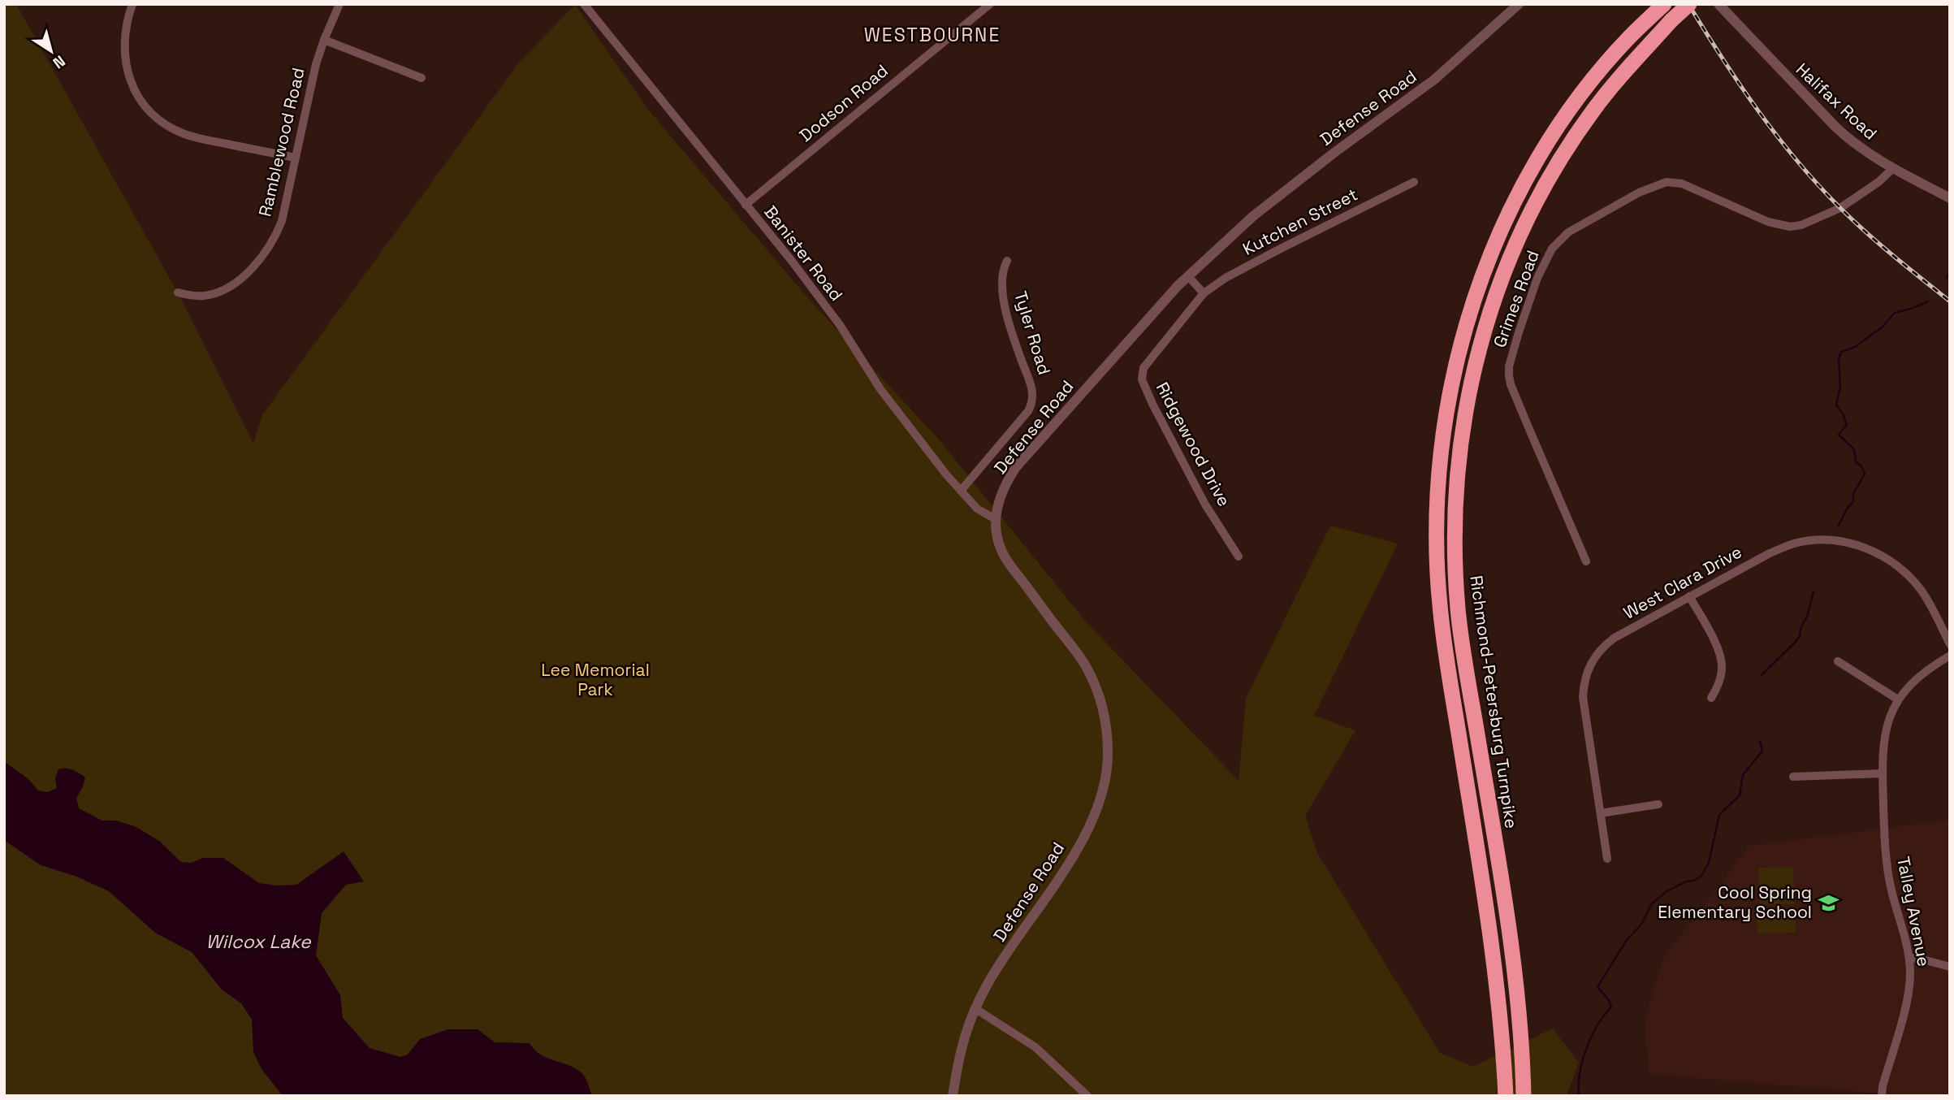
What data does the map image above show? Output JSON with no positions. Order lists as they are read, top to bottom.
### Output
{
  "streets": {
    "highway": ["Richmond-Petersburg Turnpike"],
    "street": [
      "Halifax Road",
      "Dodson Road",
      "Defense Road",
      "Ramblewood Road",
      "Kutchen Street",
      "Banister Road",
      "Grimes Road",
      "Tyler Road",
      "Ridgewood Drive",
      "West Clara Drive",
      "Talley Avenue"
    ]
  },
  "crossings": [
    ["Halifax Road", "Grimes Road"],
    ["Dodson Road", "Banister Road"],
    ["Defense Road", "Banister Road"],
    ["Kutchen Street", "Ridgewood Drive"],
    ["Banister Road", "Tyler Road"]
  ],
  "districts": ["WESTBOURNE"],
  "water": ["Wilcox Lake"],
  "parks": ["Lee Memorial Park"],
  "places": {
    "school or university": ["Cool Spring Elementary School"]
  },
  "north": "bottom right"
}
